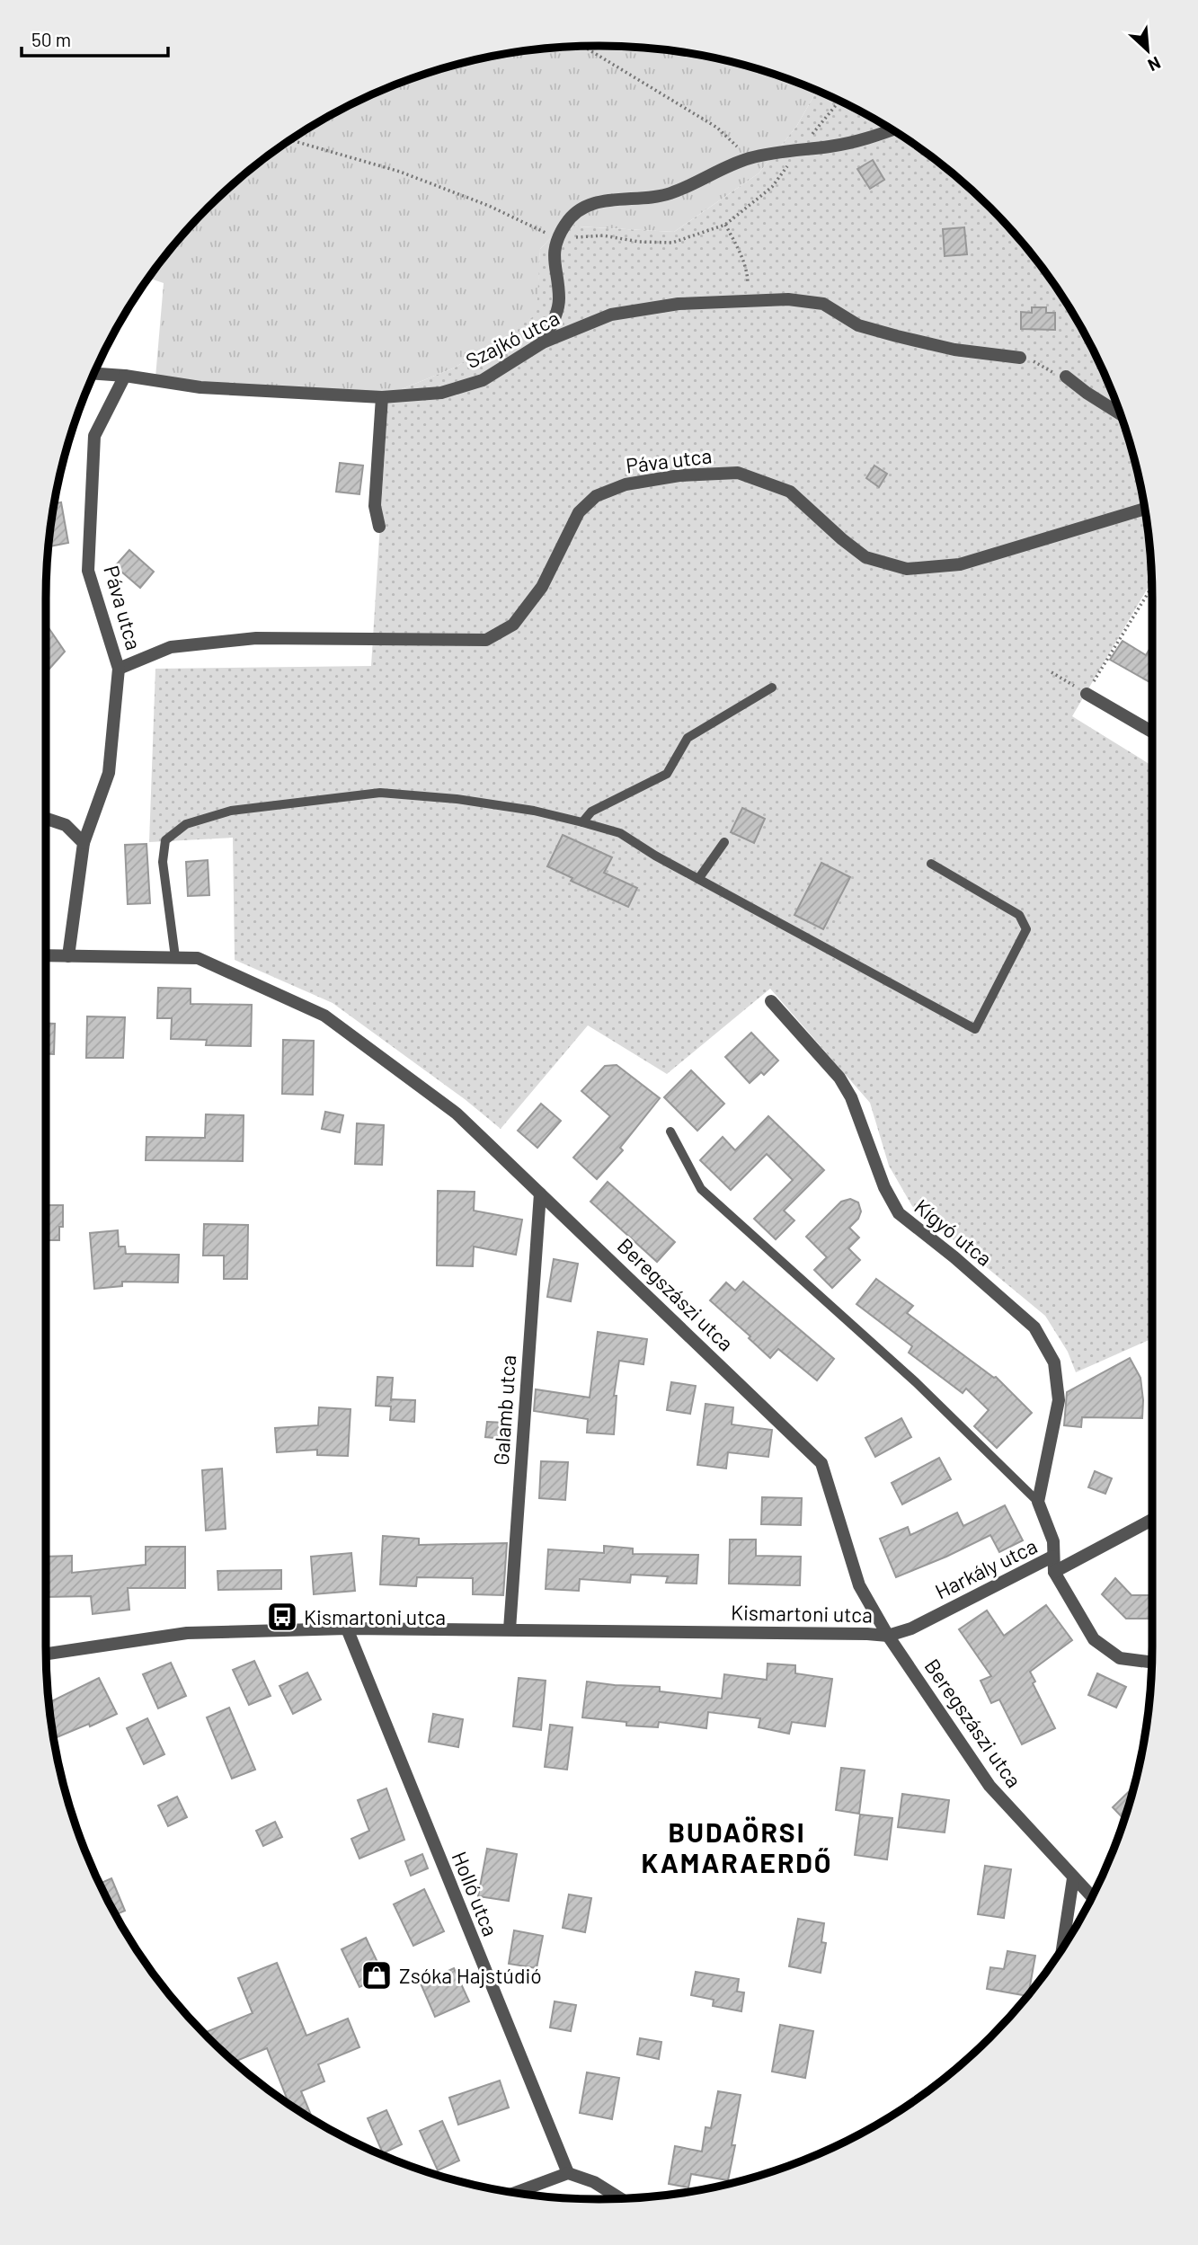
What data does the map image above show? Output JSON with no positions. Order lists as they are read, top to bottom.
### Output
{
  "streets": {
    "street": [
      "Szajkó utca",
      "Páva utca",
      "Kígyó utca",
      "Beregszászi utca",
      "Galamb utca",
      "Harkály utca",
      "Kismartoni utca",
      "Holló utca"
    ]
  },
  "crossings": [
    ["Szajkó utca", "Páva utca"],
    ["Páva utca", "Beregszászi utca"],
    ["Beregszászi utca", "Galamb utca"],
    ["Beregszászi utca", "Harkály utca"],
    ["Beregszászi utca", "Kismartoni utca"],
    ["Galamb utca", "Kismartoni utca"],
    ["Harkály utca", "Kismartoni utca"],
    ["Kismartoni utca", "Holló utca"]
  ],
  "districts": ["BUDAÖRSI KAMARAERDŐ"],
  "places": {
    "bus stop": ["Kismartoni utca"],
    "shop": ["Zsóka Hajstúdió"]
  },
  "scale_bar": "50 m",
  "north": "bottom right"
}
